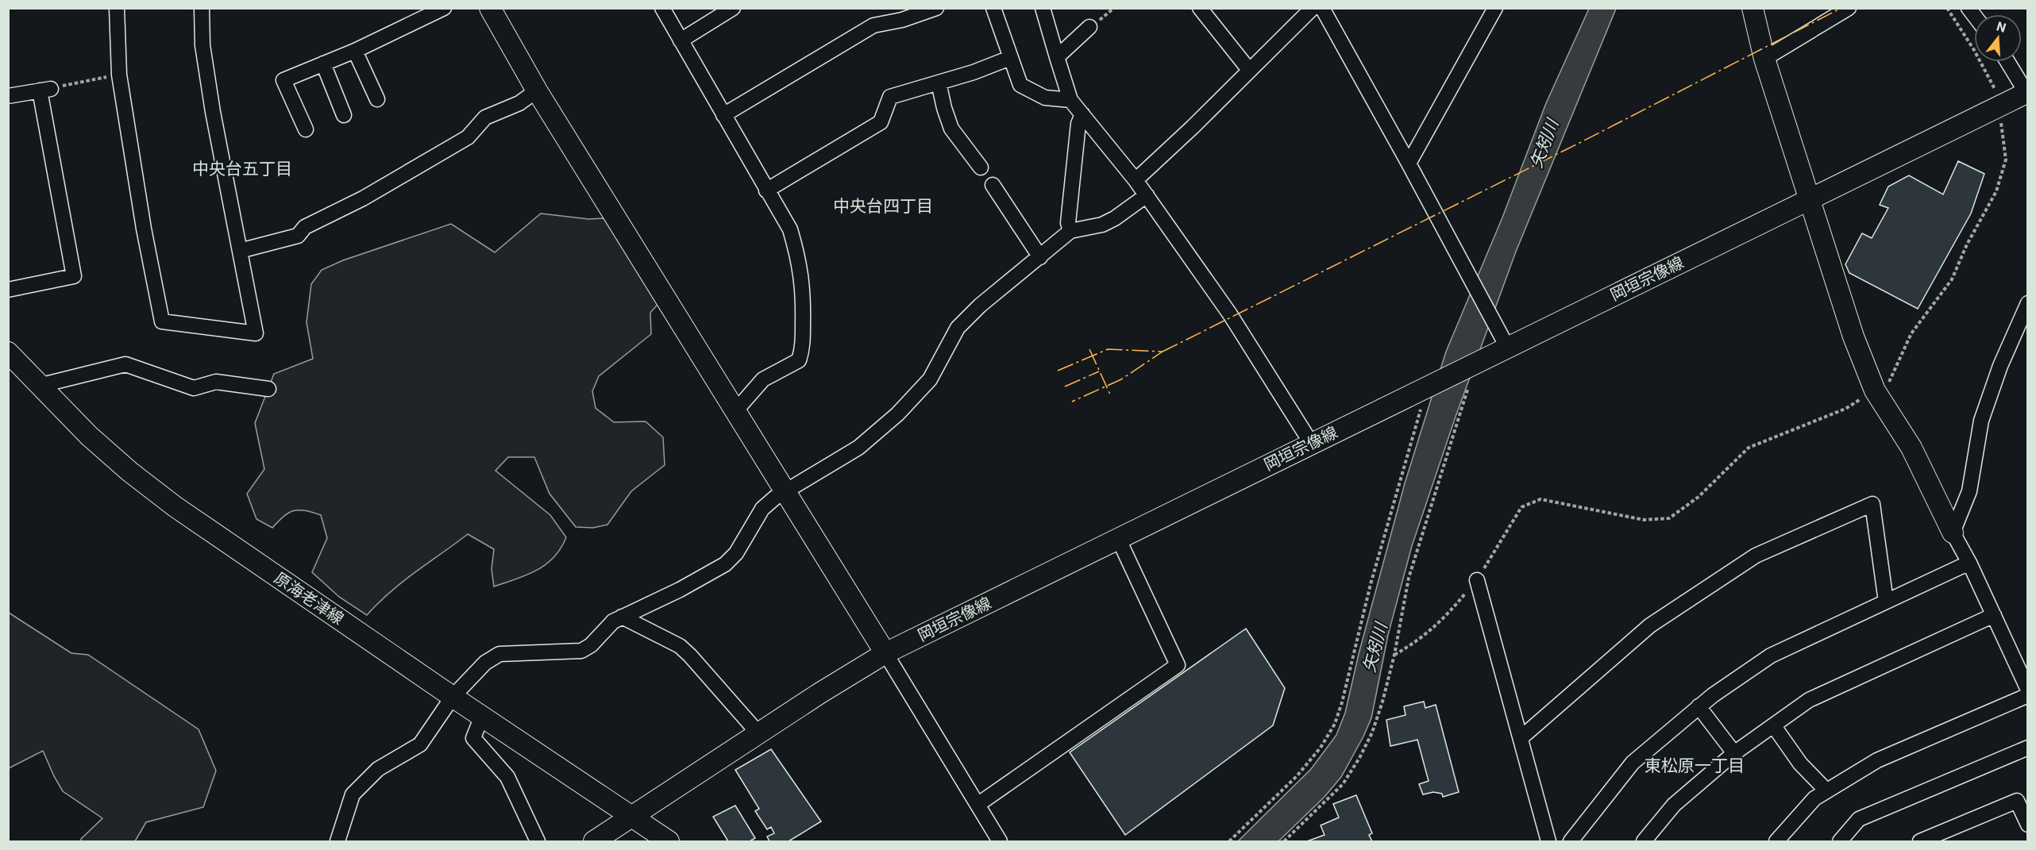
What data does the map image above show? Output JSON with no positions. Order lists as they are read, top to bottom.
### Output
{
  "streets": {
    "main road": ["岡垣宗像線", "原海老津線"]
  },
  "crossings": [
    ["岡垣宗像線", "原海老津線"]
  ],
  "districts": ["中央台五丁目", "中央台四丁目", "東松原一丁目"],
  "water": ["矢矧川"],
  "north": "top"
}
